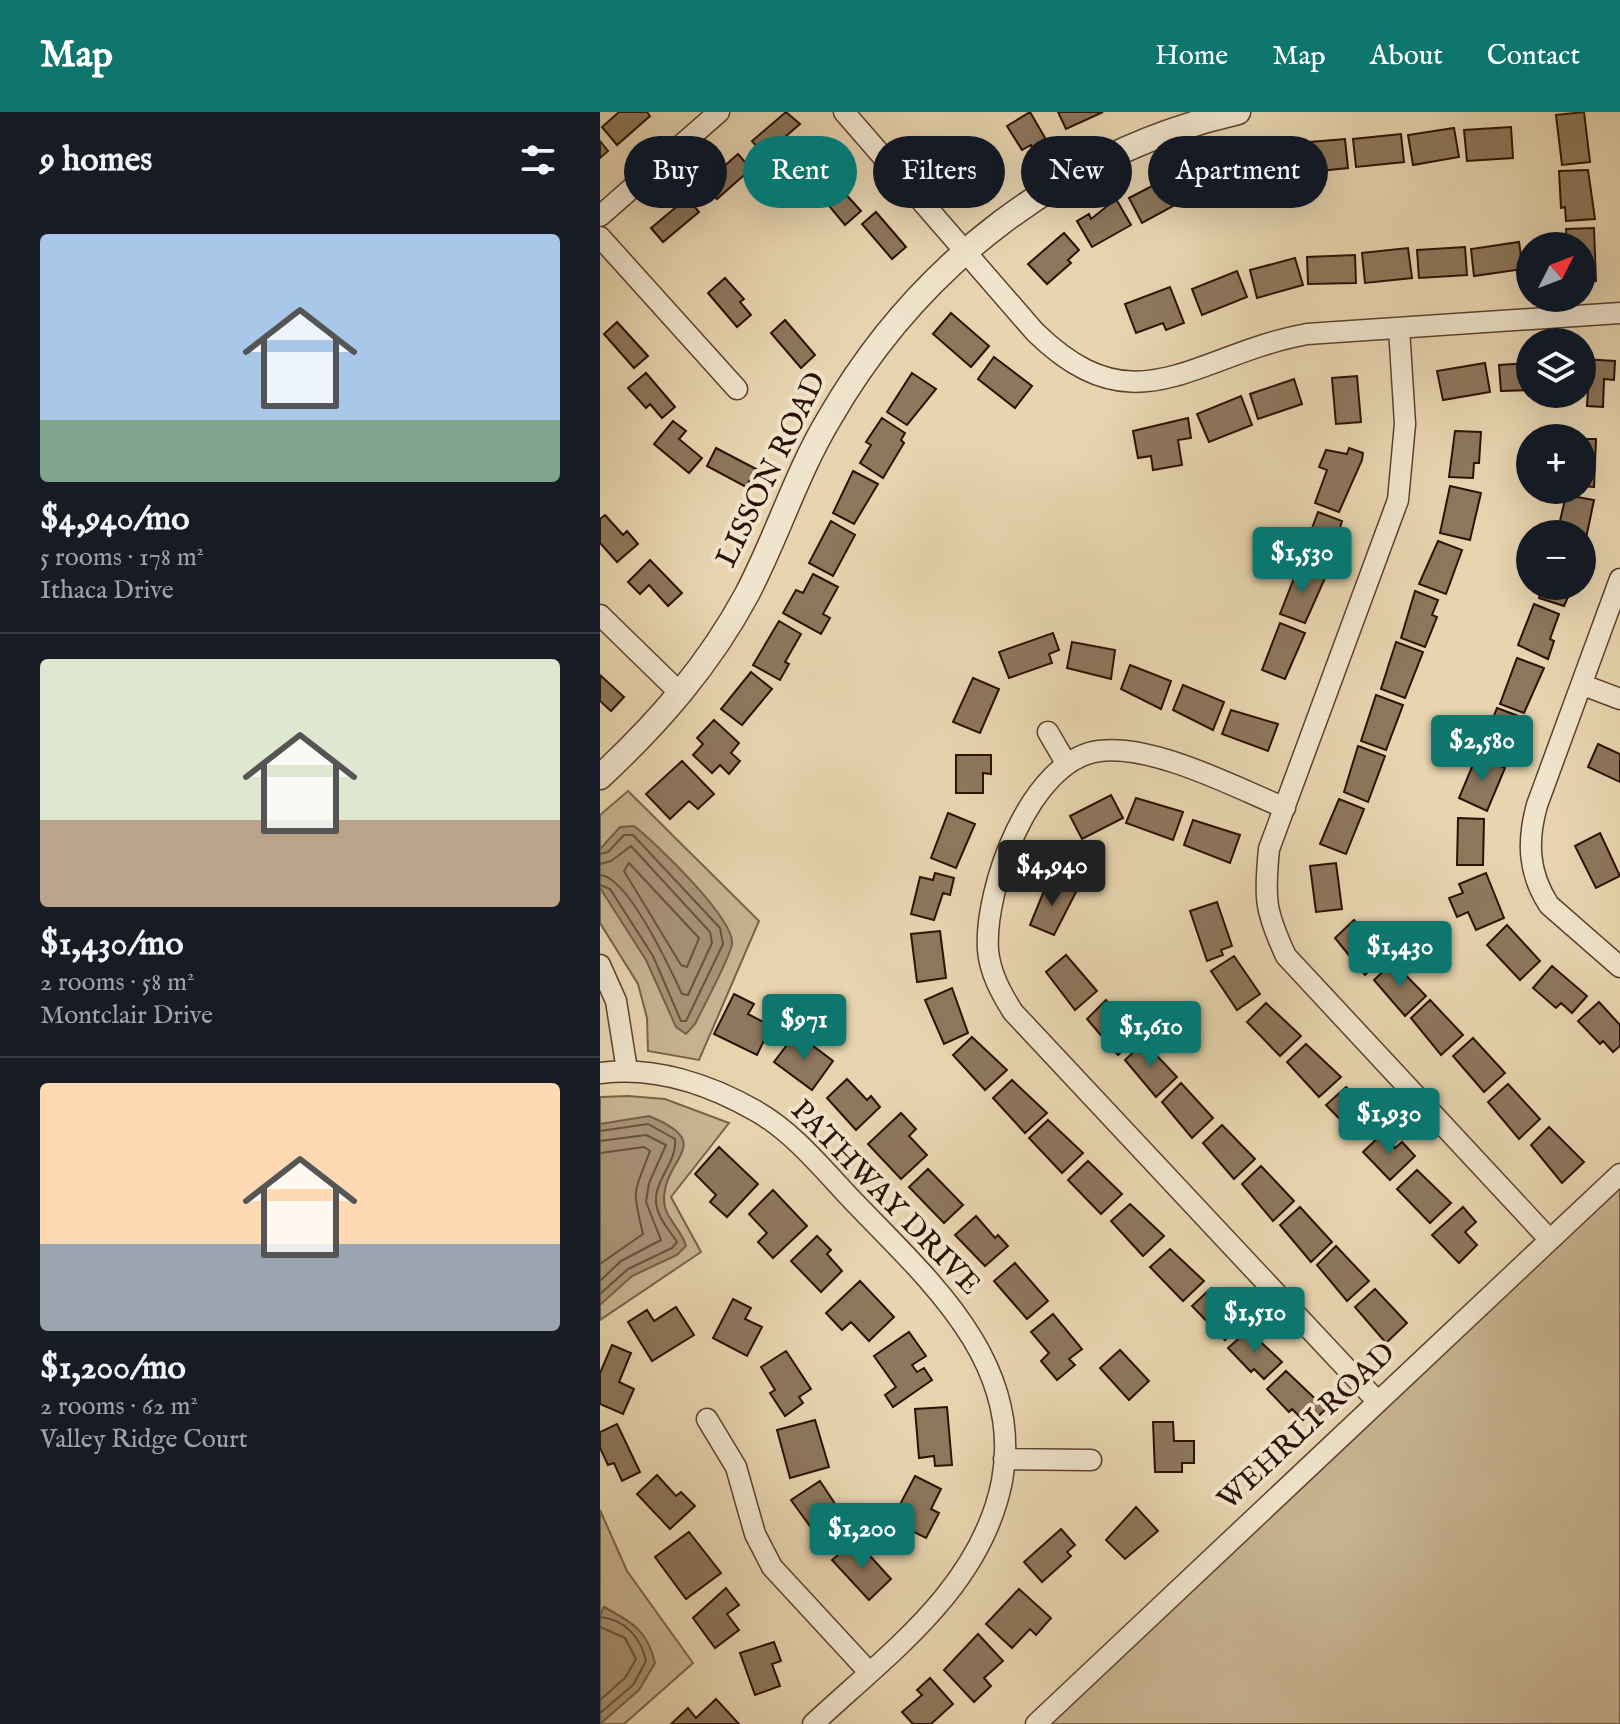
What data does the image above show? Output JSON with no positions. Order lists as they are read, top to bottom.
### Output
{
  "streets": {
    "street": ["LISSON ROAD", "PATHWAY DRIVE", "WEHRLI ROAD"]
  },
  "north": "top right",
  "page": {
    "header": "Map",
    "nav": [
      "Home",
      "Map",
      "About",
      "Contact"
    ],
    "heading": "9 homes",
    "chip": [
      "Buy",
      "Rent",
      "Filters",
      "New",
      "Apartment"
    ],
    "list": [
      {
        "name": "$4,940/mo",
        "note": "5 rooms · 178 m² · Ithaca Drive"
      },
      {
        "name": "$1,430/mo",
        "note": "2 rooms · 58 m² · Montclair Drive"
      },
      {
        "name": "$1,200/mo",
        "note": "2 rooms · 62 m² · Valley Ridge Court"
      }
    ],
    "map_buttons": ["+", "−"],
    "price": [
      "$1,530",
      "$2,580",
      "$4,940",
      "$1,430",
      "$971",
      "$1,610",
      "$1,930",
      "$1,510",
      "$1,200"
    ]
  }
}
